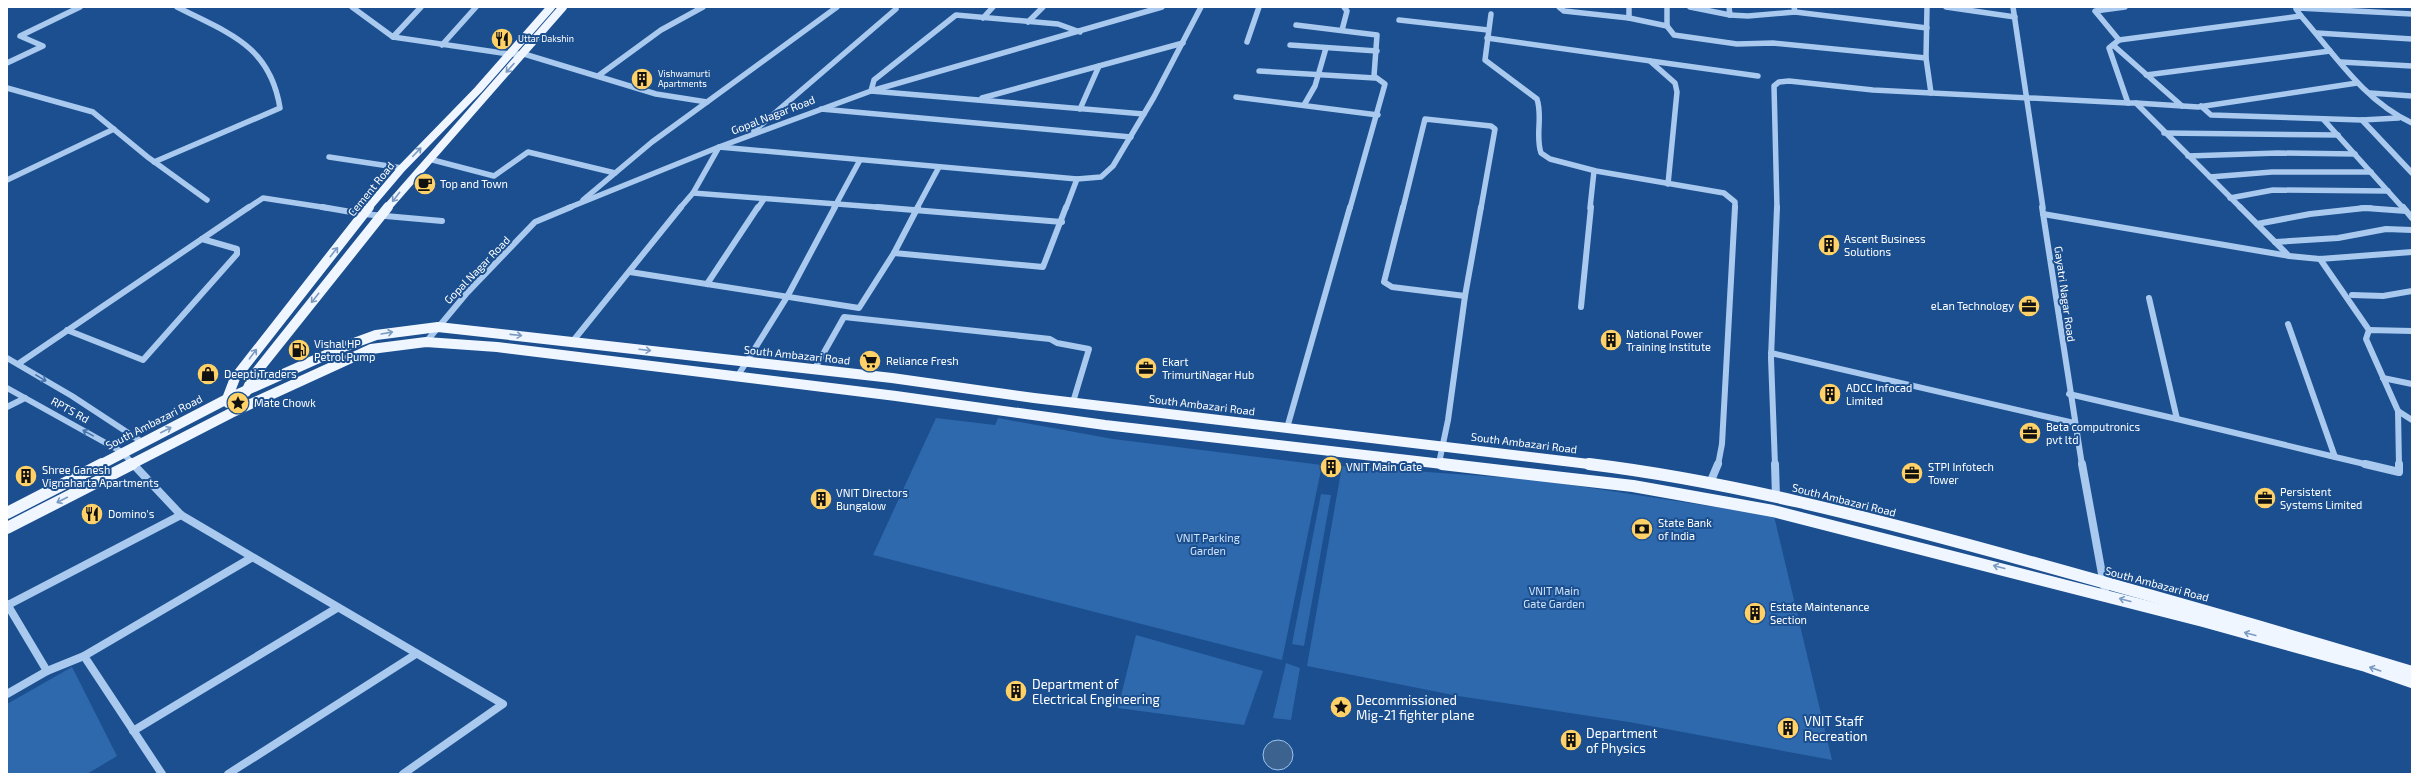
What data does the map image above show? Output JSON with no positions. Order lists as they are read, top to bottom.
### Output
{
  "streets": {
    "main road": ["Cement Road", "South Ambazari Road"],
    "street": ["Gopal Nagar Road", "Gayatri Nagar Road", "RPTS Rd"]
  },
  "crossings": [
    ["Gopal Nagar Road", "South Ambazari Road"],
    ["Cement Road", "South Ambazari Road"],
    ["Gayatri Nagar Road", "South Ambazari Road"],
    ["South Ambazari Road", "RPTS Rd"]
  ],
  "parks": ["VNIT Parking Garden", "VNIT Main Gate Garden"],
  "places": {
    "restaurant": ["Uttar Dakshin", "Domino's"],
    "building": [
      "Vishwamurti Apartments",
      "Ascent Business Solutions",
      "National Power Training Institute",
      "ADCC Infocad Limited",
      "VNIT Main Gate",
      "Shree Ganesh Vignaharta Apartments",
      "VNIT Directors Bungalow",
      "Estate Maintenance Section",
      "Department of Electrical Engineering",
      "VNIT Staff Recreation",
      "Department of Physics"
    ],
    "cafe": ["Top and Town"],
    "office": [
      "eLan Technology",
      "Ekart TrimurtiNagar Hub",
      "Beta computronics pvt ltd",
      "STPI Infotech Tower",
      "Persistent Systems Limited"
    ],
    "fuel station": ["Vishal HP Petrol Pump"],
    "supermarket": ["Reliance Fresh"],
    "shop": ["Deepti Traders"],
    "place": ["Mate Chowk", "Decommissioned Mig-21 fighter plane"],
    "bank": ["State Bank of India"]
  }
}
